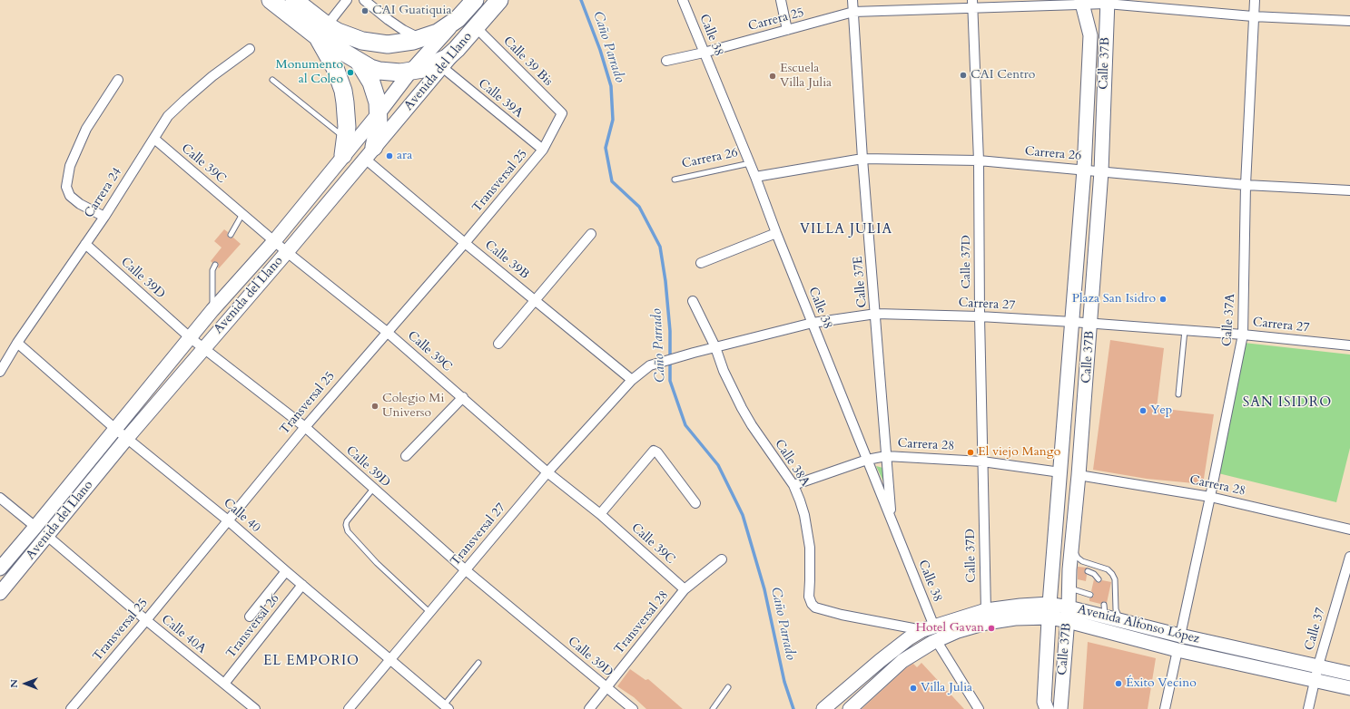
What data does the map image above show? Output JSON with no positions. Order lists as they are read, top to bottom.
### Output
{
  "streets": {
    "highway": ["Avenida del Llano"],
    "street": [
      "Carrera 25",
      "Calle 38",
      "Calle 39 Bis",
      "Calle 37B",
      "Calle 39A",
      "Carrera 26",
      "Calle 39C",
      "Transversal 25",
      "Carrera 24",
      "Calle 39B",
      "Calle 37D",
      "Calle 39D",
      "Calle 37E",
      "Carrera 27",
      "Calle 37A",
      "Carrera 28",
      "Calle 38A",
      "Calle 40",
      "Transversal 27",
      "Transversal 28",
      "Avenida Alfonso López",
      "Transversal 26",
      "Calle 37",
      "Calle 40A"
    ]
  },
  "crossings": [
    ["Carrera 25", "Calle 38"],
    ["Carrera 25", "Calle 37B"],
    ["Carrera 25", "Calle 37D"],
    ["Carrera 25", "Calle 37E"],
    ["Carrera 25", "Calle 37A"],
    ["Calle 38", "Carrera 26"],
    ["Calle 38", "Calle 37E"],
    ["Calle 38", "Carrera 27"],
    ["Calle 38", "Carrera 28"],
    ["Calle 38", "Calle 38A"],
    ["Calle 38", "Avenida Alfonso López"],
    ["Calle 39 Bis", "Avenida del Llano"],
    ["Calle 39 Bis", "Transversal 25"],
    ["Calle 37B", "Carrera 26"],
    ["Calle 37B", "Carrera 27"],
    ["Calle 37B", "Carrera 28"],
    ["Calle 37B", "Avenida Alfonso López"],
    ["Avenida del Llano", "Calle 39A"],
    ["Avenida del Llano", "Calle 39C"],
    ["Avenida del Llano", "Calle 39B"],
    ["Avenida del Llano", "Calle 39D"],
    ["Avenida del Llano", "Calle 40"],
    ["Avenida del Llano", "Calle 40A"],
    ["Calle 39A", "Transversal 25"],
    ["Carrera 26", "Calle 37D"],
    ["Carrera 26", "Calle 37E"],
    ["Carrera 26", "Calle 37A"],
    ["Calle 39C", "Transversal 25"],
    ["Calle 39C", "Carrera 24"],
    ["Calle 39C", "Transversal 27"],
    ["Calle 39C", "Transversal 28"],
    ["Transversal 25", "Calle 39B"],
    ["Transversal 25", "Calle 39D"],
    ["Transversal 25", "Calle 40"],
    ["Transversal 25", "Calle 40A"],
    ["Carrera 24", "Calle 39D"],
    ["Carrera 24", "Calle 40"],
    ["Calle 39B", "Carrera 27"],
    ["Calle 39B", "Transversal 27"],
    ["Calle 37D", "Carrera 27"],
    ["Calle 37D", "Carrera 28"],
    ["Calle 37D", "Avenida Alfonso López"],
    ["Calle 39D", "Transversal 27"],
    ["Calle 39D", "Transversal 28"],
    ["Calle 37E", "Carrera 27"],
    ["Calle 37E", "Carrera 28"],
    ["Carrera 27", "Calle 37A"],
    ["Carrera 27", "Calle 38A"],
    ["Carrera 27", "Transversal 27"],
    ["Calle 37A", "Carrera 28"],
    ["Calle 37A", "Avenida Alfonso López"],
    ["Carrera 28", "Calle 38A"],
    ["Calle 38A", "Avenida Alfonso López"],
    ["Calle 40", "Transversal 27"],
    ["Calle 40", "Transversal 26"],
    ["Avenida Alfonso López", "Calle 37"],
    ["Transversal 26", "Calle 40A"]
  ],
  "districts": ["VILLA JULIA", "SAN ISIDRO", "EL EMPORIO"],
  "water": ["Caño Parrado"],
  "places": [
    "CAI Guatiquia",
    "Monumento al Coleo",
    "CAI Centro",
    "Escuela Villa Julia",
    "ara",
    "Plaza San Isidro",
    "Colegio Mi Universo",
    "Yep",
    "El viejo Mango",
    "Hotel Gavan",
    "Éxito Vecino",
    "Villa Julia"
  ],
  "north": "left"
}
